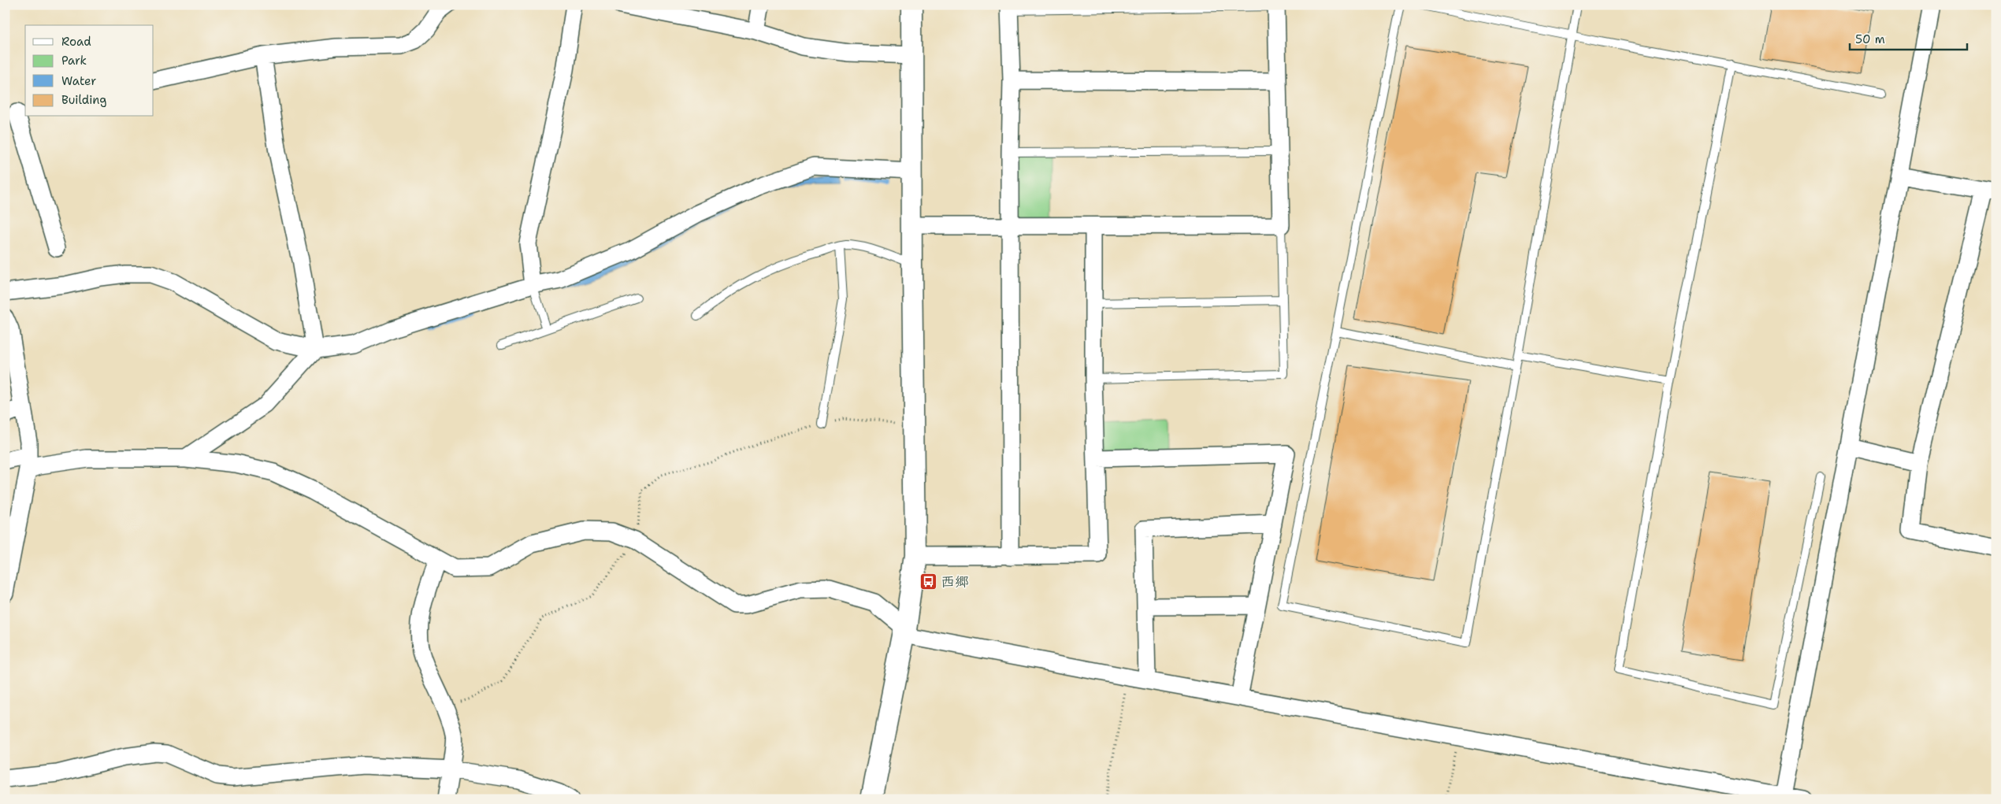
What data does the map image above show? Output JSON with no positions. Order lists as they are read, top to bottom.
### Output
{
  "places": {
    "bus stop": ["西郷"]
  },
  "legend": [
    "Road",
    "Park",
    "Water",
    "Building"
  ],
  "scale_bar": "50 m"
}
